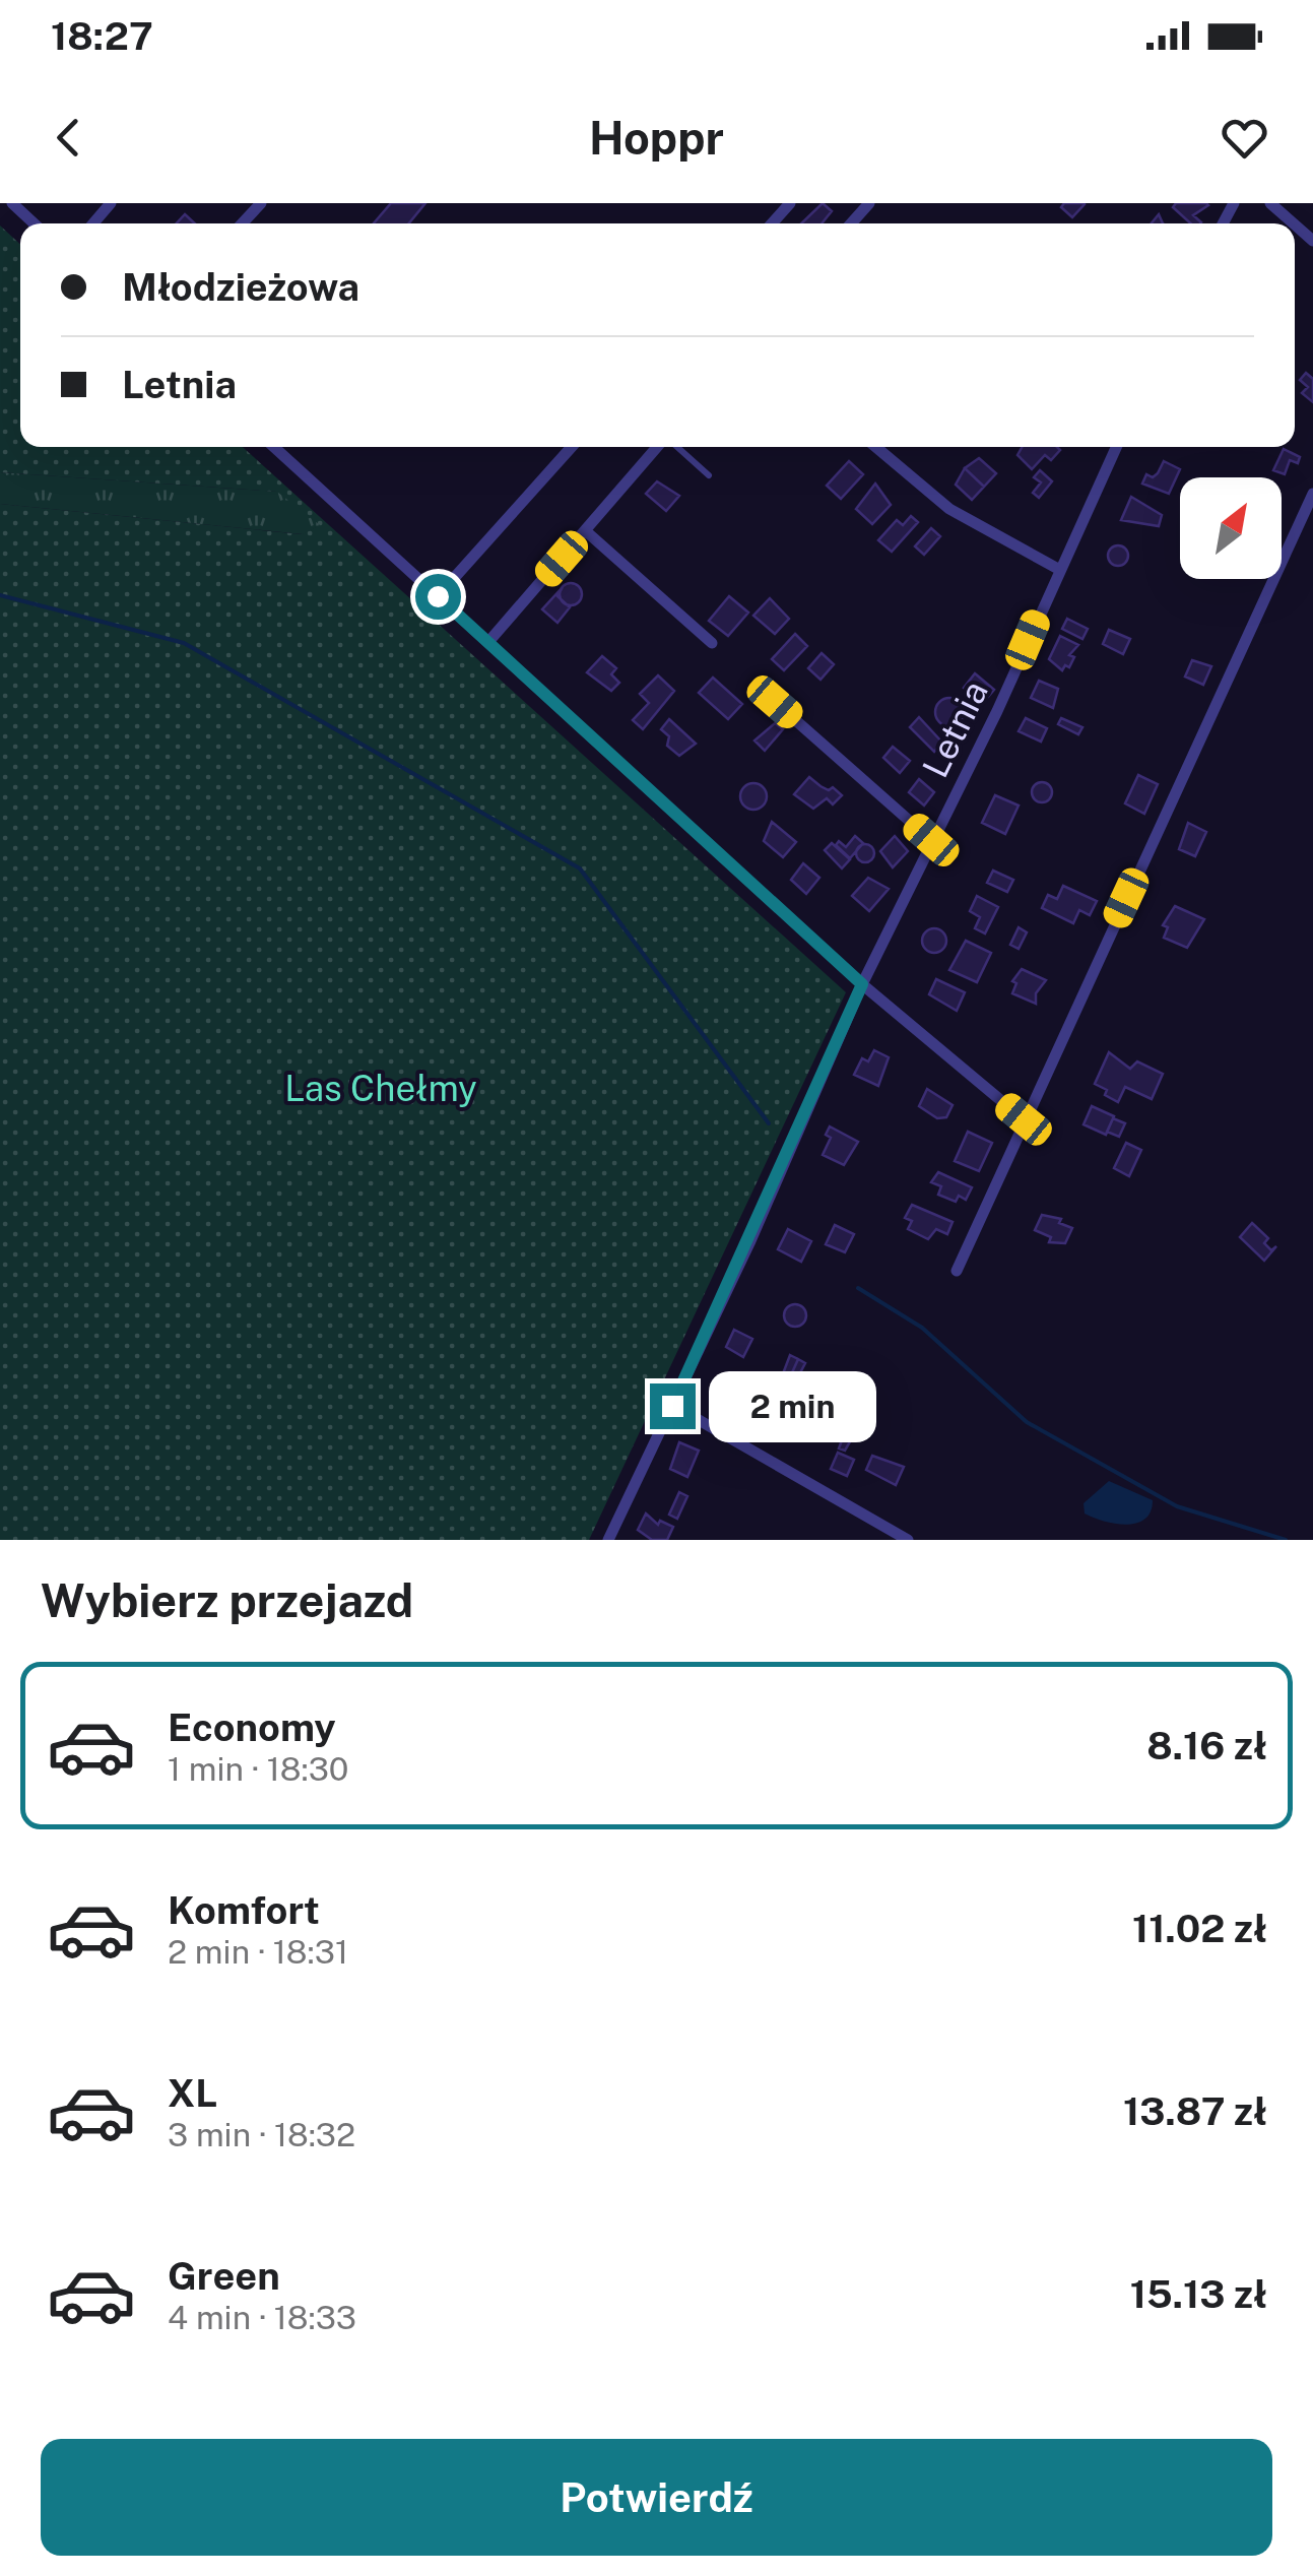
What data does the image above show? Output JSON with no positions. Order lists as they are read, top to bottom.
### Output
{
  "streets": {
    "street": ["Letnia"]
  },
  "parks": ["Las Chełmy"],
  "north": "top right",
  "page": {
    "status": "18:27",
    "header": "Hoppr",
    "banner": ["Młodzieżowa", "Letnia"],
    "bubble": "2 min",
    "heading": "Wybierz przejazd",
    "list": [
      {
        "name": "Economy",
        "note": "1 min · 18:30",
        "value": "8.16 zł"
      },
      {
        "name": "Komfort",
        "note": "2 min · 18:31",
        "value": "11.02 zł"
      },
      {
        "name": "XL",
        "note": "3 min · 18:32",
        "value": "13.87 zł"
      },
      {
        "name": "Green",
        "note": "4 min · 18:33",
        "value": "15.13 zł"
      }
    ],
    "buttons": "Potwierdź"
  }
}
